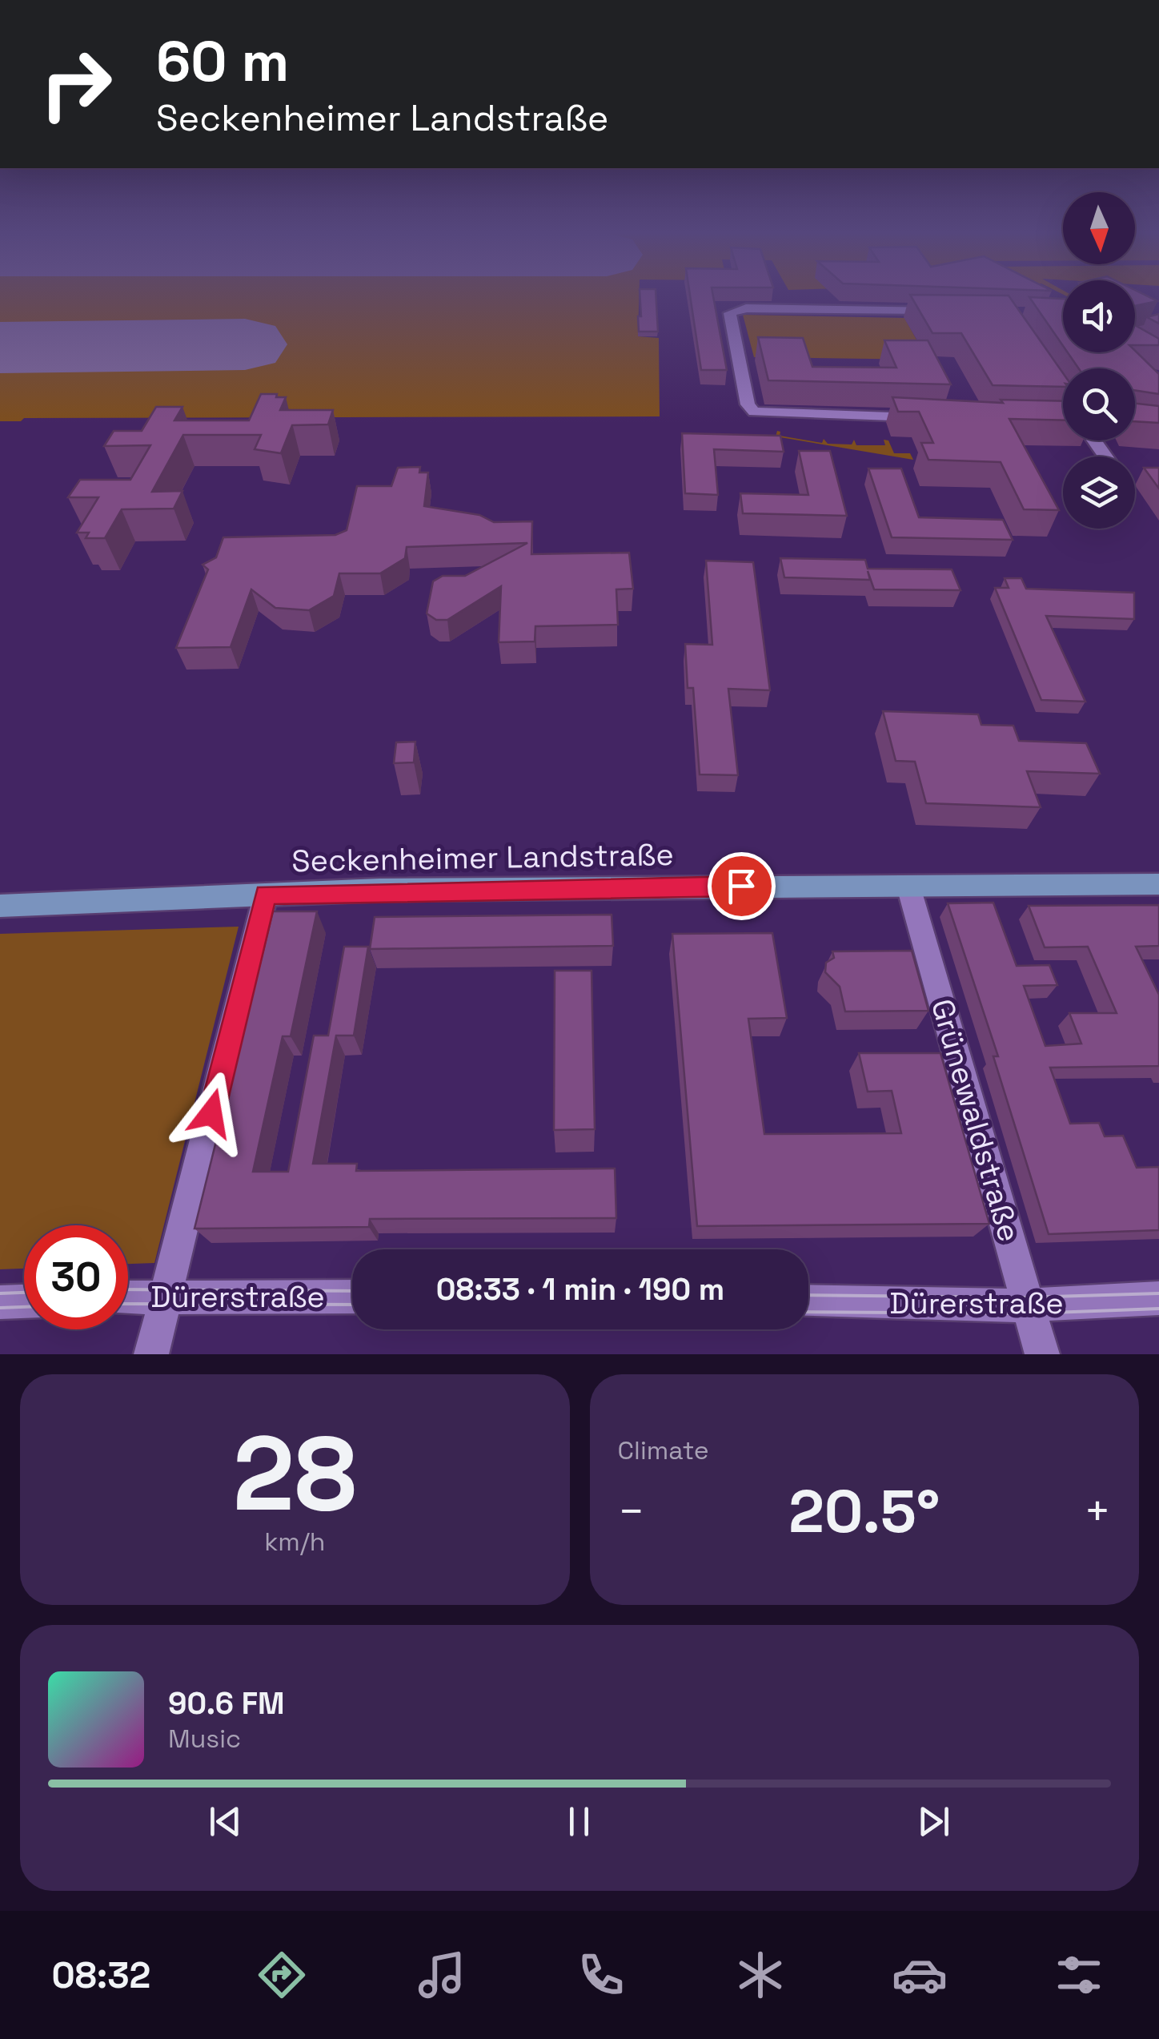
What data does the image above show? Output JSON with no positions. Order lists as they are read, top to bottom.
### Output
{
  "streets": {
    "main road": ["Seckenheimer Landstraße"],
    "street": ["Grünewaldstraße", "Dürerstraße"]
  },
  "crossings": [
    ["Seckenheimer Landstraße", "Grünewaldstraße"],
    ["Grünewaldstraße", "Dürerstraße"]
  ],
  "north": "bottom",
  "page": {
    "turn": ["60 m", "Seckenheimer Landstraße"],
    "limit": "30",
    "trip": "08:33 · 1 min · 190 m",
    "tile": [
      ["28", "km/h"],
      "Climate"
    ],
    "heat": ["−", "20.5°", "+"],
    "song": ["90.6 FM", "Music"],
    "tabs": "08:32"
  }
}
